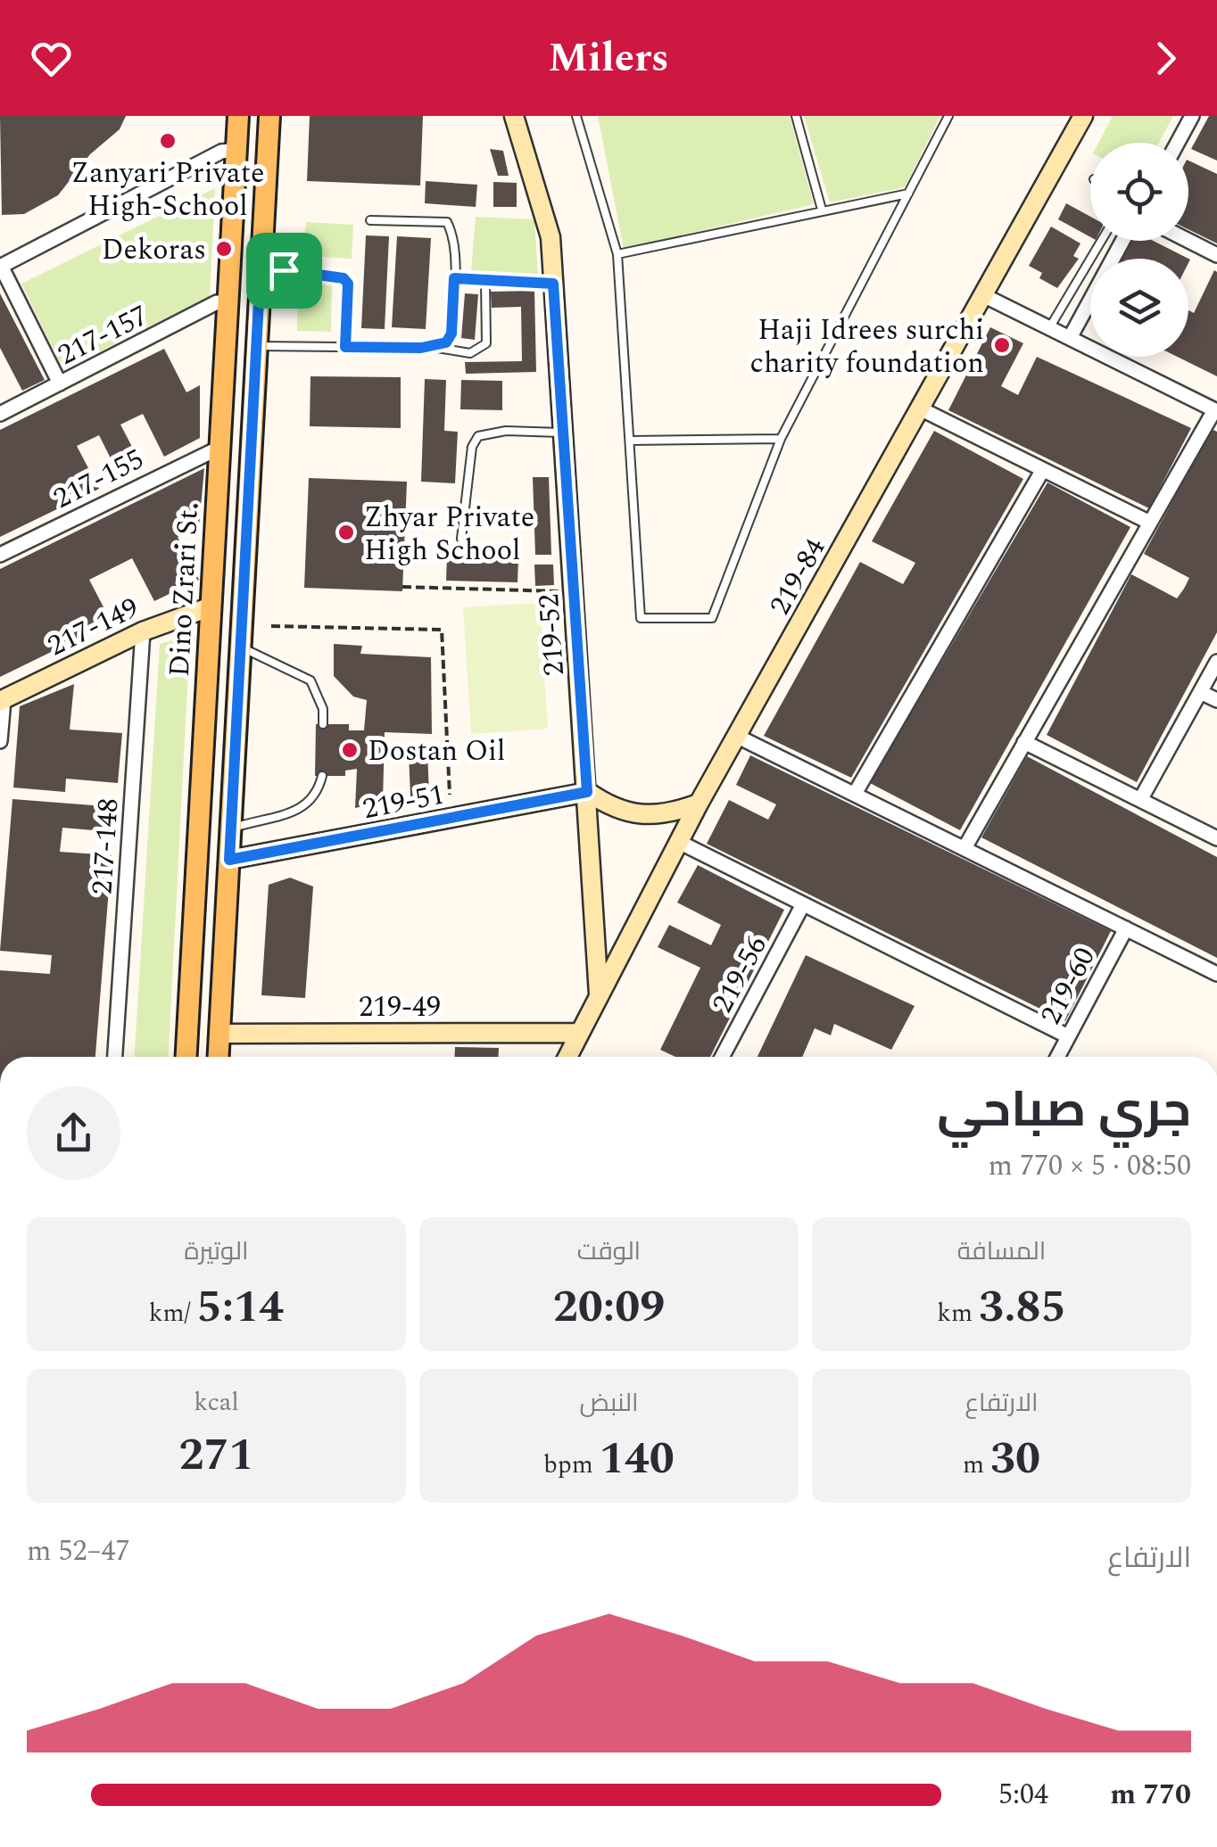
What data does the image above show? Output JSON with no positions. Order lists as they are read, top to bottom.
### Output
{
  "streets": {
    "main road": ["Dino Zrari St."],
    "street": [
      "217-157",
      "217-155",
      "219-84",
      "217-149",
      "219-52",
      "219-51",
      "217-148",
      "219-56",
      "219-60",
      "219-49"
    ]
  },
  "crossings": [
    ["217-157", "Dino Zrari St."],
    ["217-155", "Dino Zrari St."],
    ["219-84", "219-52"],
    ["219-84", "219-49"],
    ["Dino Zrari St.", "217-149"],
    ["Dino Zrari St.", "219-51"],
    ["Dino Zrari St.", "219-49"],
    ["217-149", "217-148"],
    ["219-52", "219-51"]
  ],
  "places": [
    "Zanyari Private High-School",
    "Dekoras",
    "Haji Idrees surchi charity foundation",
    "Zhyar Private High School",
    "Dostan Oil"
  ],
  "page": {
    "header": "Milers",
    "heading": ["جري صباحي", "08:50 · 5 × 770 m"],
    "stats": [
      ["المسافة", "3.85 km"],
      ["الوقت", "20:09"],
      ["الوتيرة", "5:14 /km"],
      ["الارتفاع", "30 m"],
      ["النبض", "140 bpm"],
      ["kcal", "271"]
    ],
    "chart": ["الارتفاع", "47–52 m"],
    "list": [
      {
        "name": "770 m",
        "note": "5:04"
      }
    ]
  }
}
